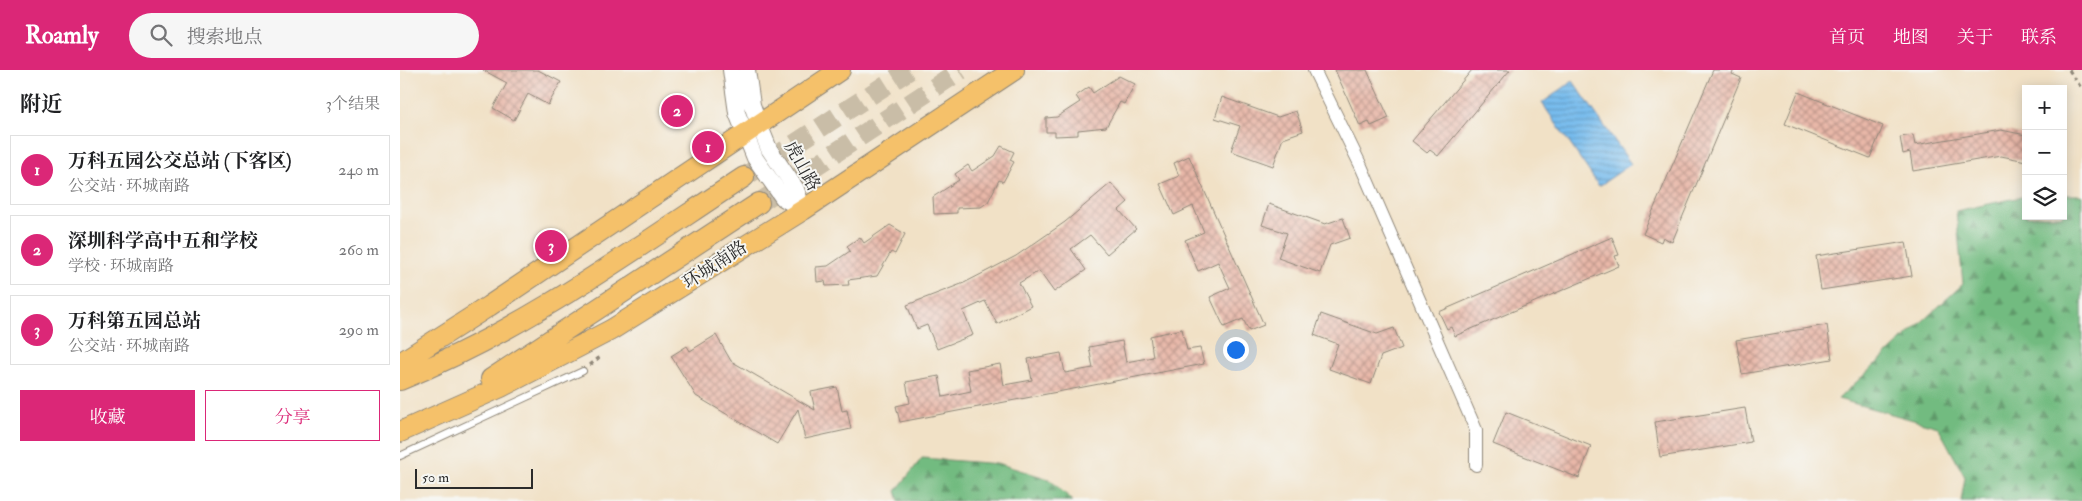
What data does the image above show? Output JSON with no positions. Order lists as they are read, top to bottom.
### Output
{
  "streets": {
    "main road": ["环城南路"],
    "street": ["虎山路"]
  },
  "crossings": [
    ["虎山路", "环城南路"]
  ],
  "scale_bar": "50 m",
  "page": {
    "header": "Roamly",
    "search": "搜索地点",
    "nav": [
      "首页",
      "地图",
      "关于",
      "联系"
    ],
    "heading": ["附近", "3个结果"],
    "map_buttons": ["+", "−"],
    "pins": ["2", "1", "3"],
    "list": [
      {
        "mark": "1",
        "name": "万科五园公交总站 (下客区)",
        "note": "公交站 · 环城南路",
        "value": "240 m"
      },
      {
        "mark": "2",
        "name": "深圳科学高中五和学校",
        "note": "学校 · 环城南路",
        "value": "260 m"
      },
      {
        "mark": "3",
        "name": "万科第五园总站",
        "note": "公交站 · 环城南路",
        "value": "290 m"
      }
    ],
    "buttons": ["收藏", "分享"],
    "scale": "50 m"
  }
}
